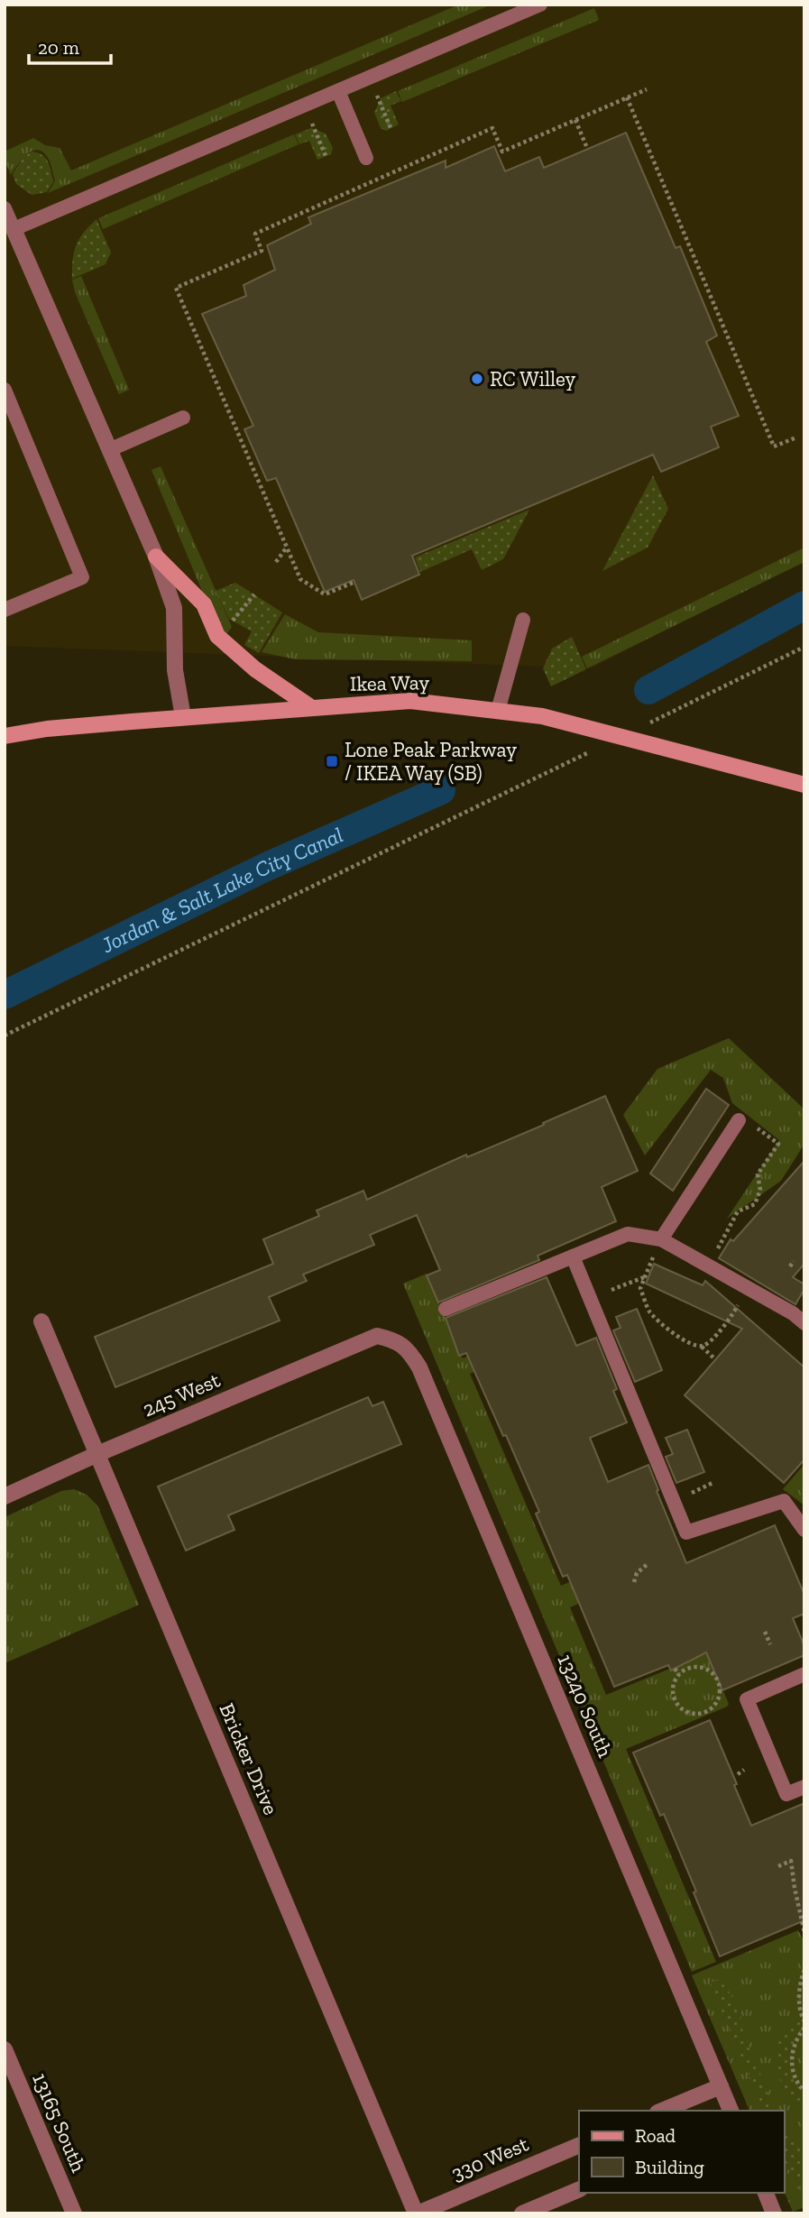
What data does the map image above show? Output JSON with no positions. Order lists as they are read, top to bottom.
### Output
{
  "streets": {
    "main road": ["Ikea Way"],
    "street": [
      "245 West",
      "13240 South",
      "Bricker Drive",
      "13165 South",
      "330 West"
    ]
  },
  "crossings": [
    ["245 West", "13240 South"],
    ["245 West", "Bricker Drive"],
    ["Bricker Drive", "330 West"]
  ],
  "water": ["Jordan & Salt Lake City Canal"],
  "places": {
    "other": ["RC Willey"],
    "transit": ["Lone Peak Parkway / IKEA Way (SB)"]
  },
  "legend": ["Road", "Building"],
  "scale_bar": "20 m"
}
